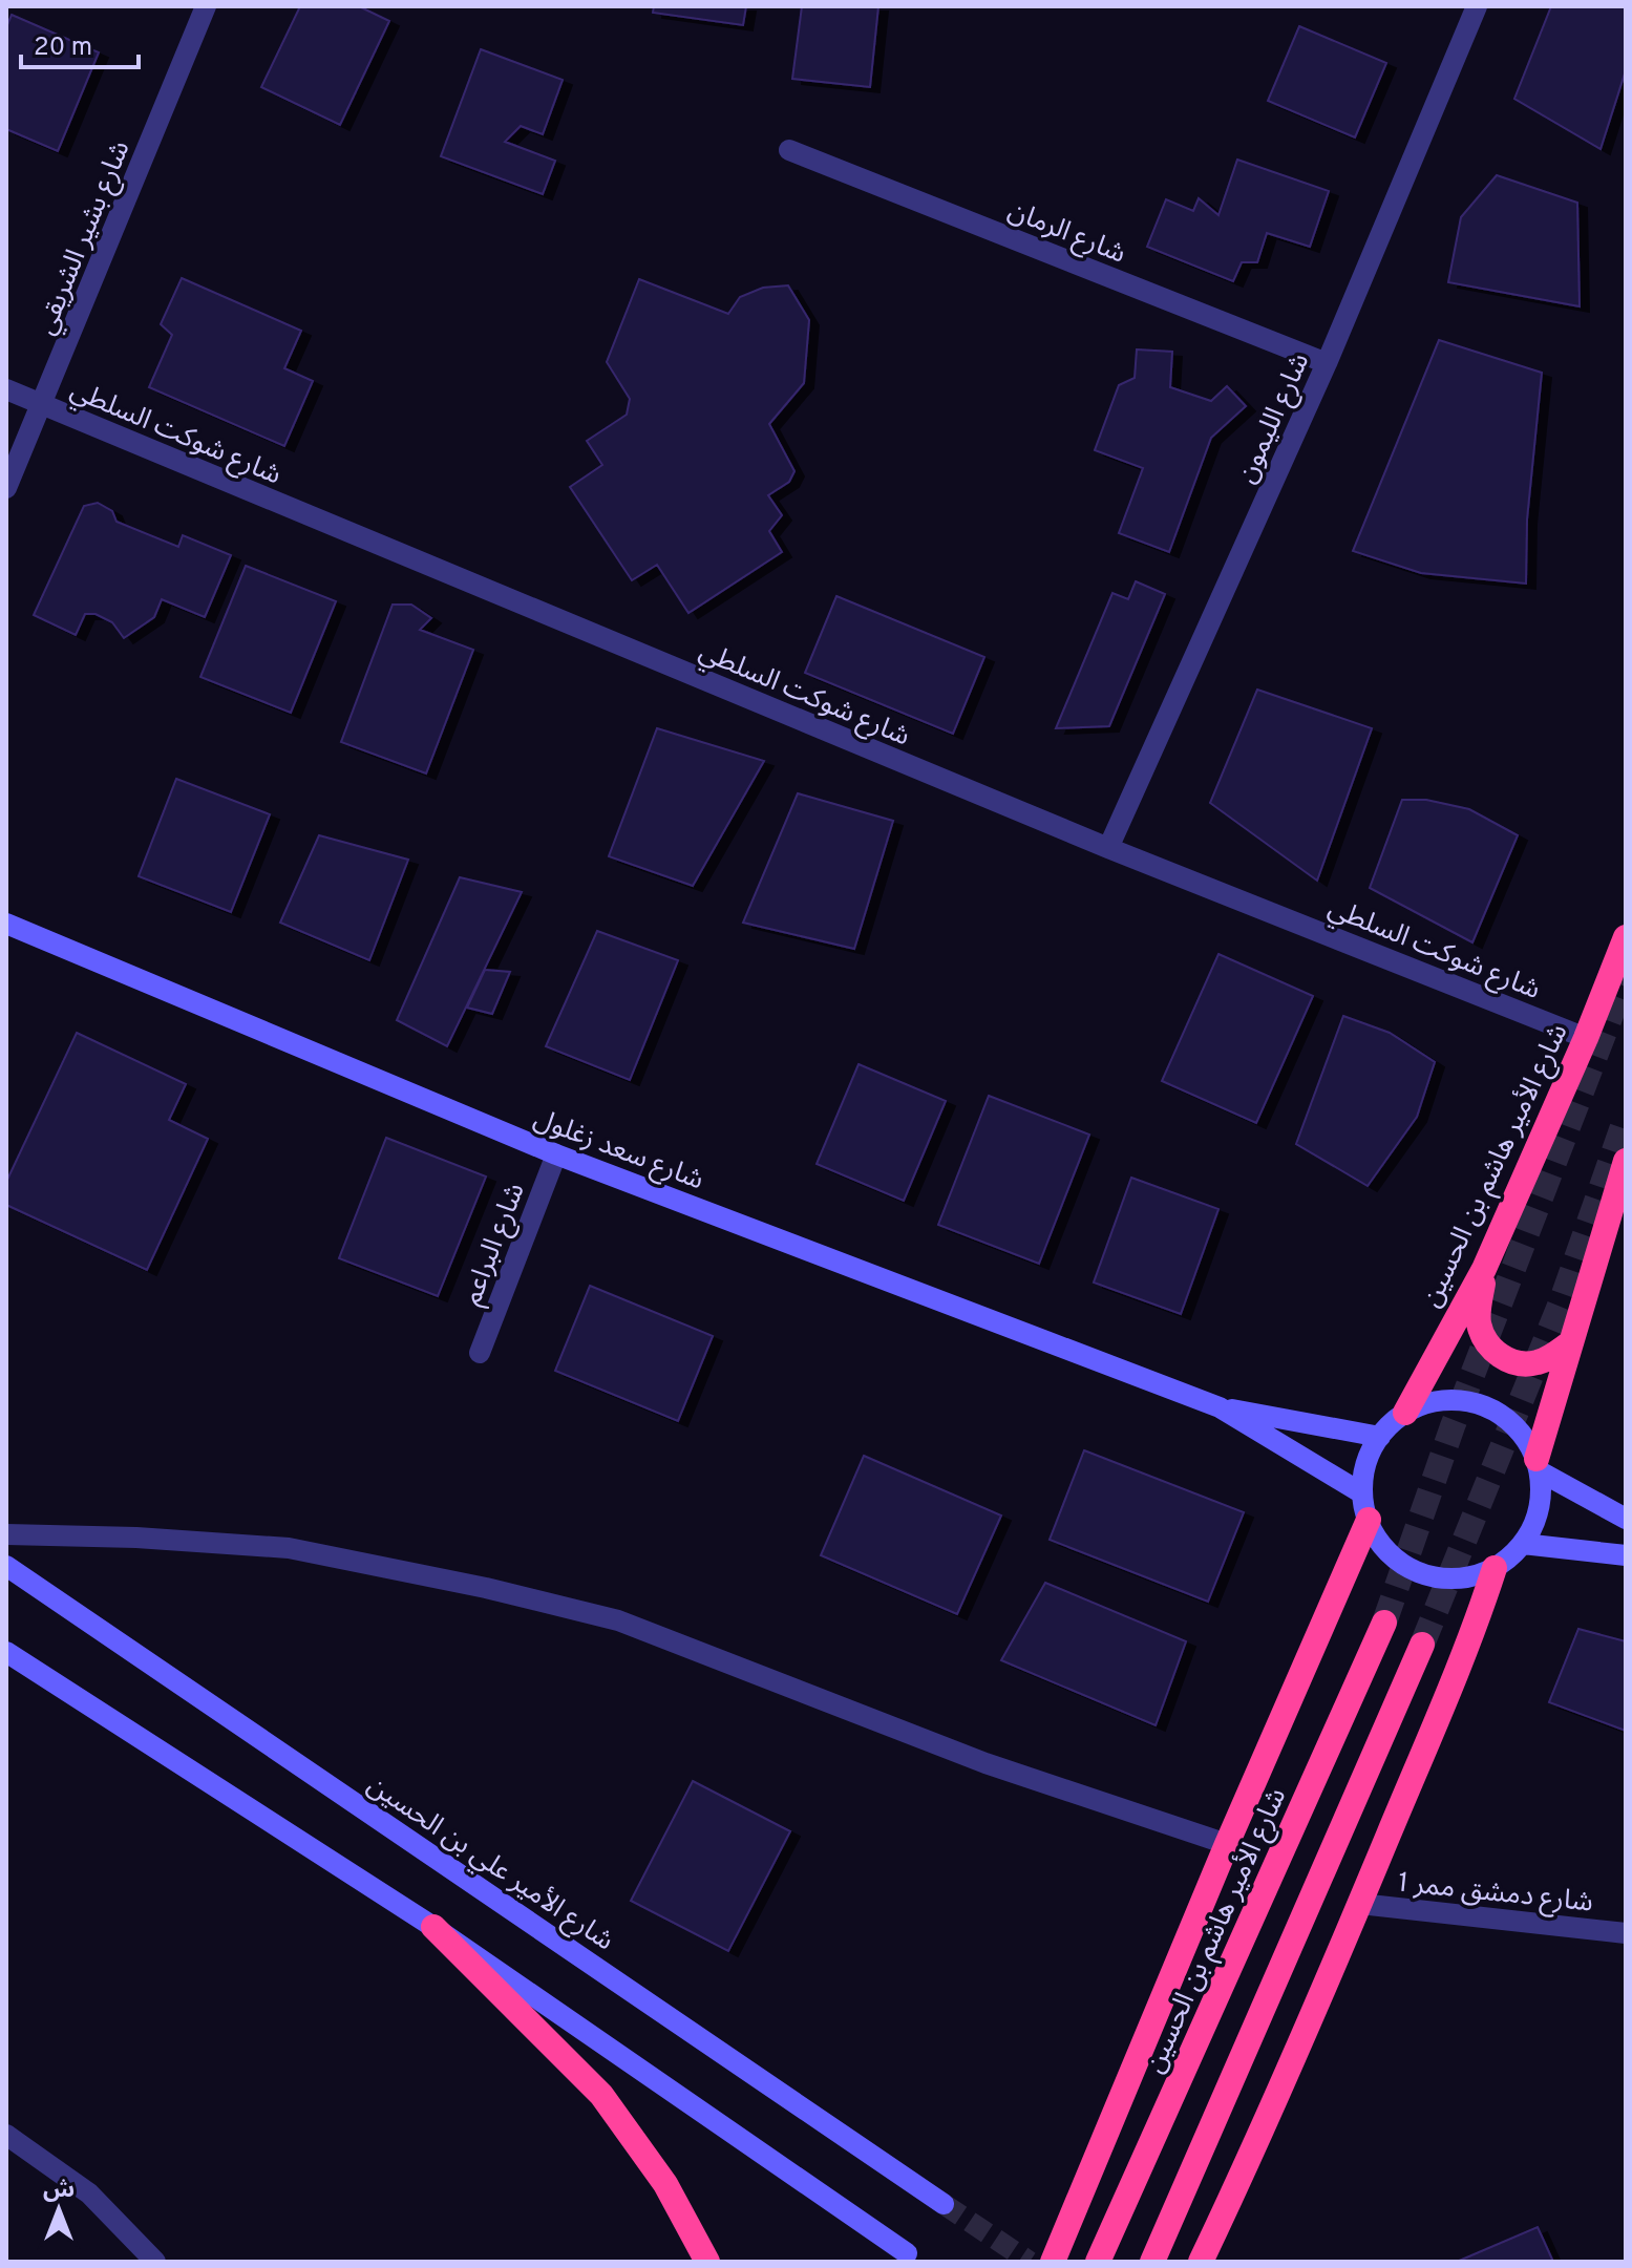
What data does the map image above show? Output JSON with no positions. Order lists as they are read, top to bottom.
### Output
{
  "streets": {
    "highway": ["شارع الأمير هاشم بن الحسين"],
    "street": [
      "شارع الرمان",
      "شارع بشير الشريقي",
      "شارع الليمون",
      "شارع شوكت السلطي",
      "شارع سعد زغلول",
      "شارع البراعم",
      "شارع الأمير علي بن الحسين",
      "شارع دمشق ممر 1"
    ]
  },
  "crossings": [
    ["شارع الرمان", "شارع الليمون"],
    ["شارع بشير الشريقي", "شارع شوكت السلطي"],
    ["شارع الليمون", "شارع شوكت السلطي"],
    ["شارع شوكت السلطي", "شارع الأمير هاشم بن الحسين"],
    ["شارع سعد زغلول", "شارع الأمير هاشم بن الحسين"],
    ["شارع سعد زغلول", "شارع البراعم"]
  ],
  "scale_bar": "20 m",
  "north": "top"
}
